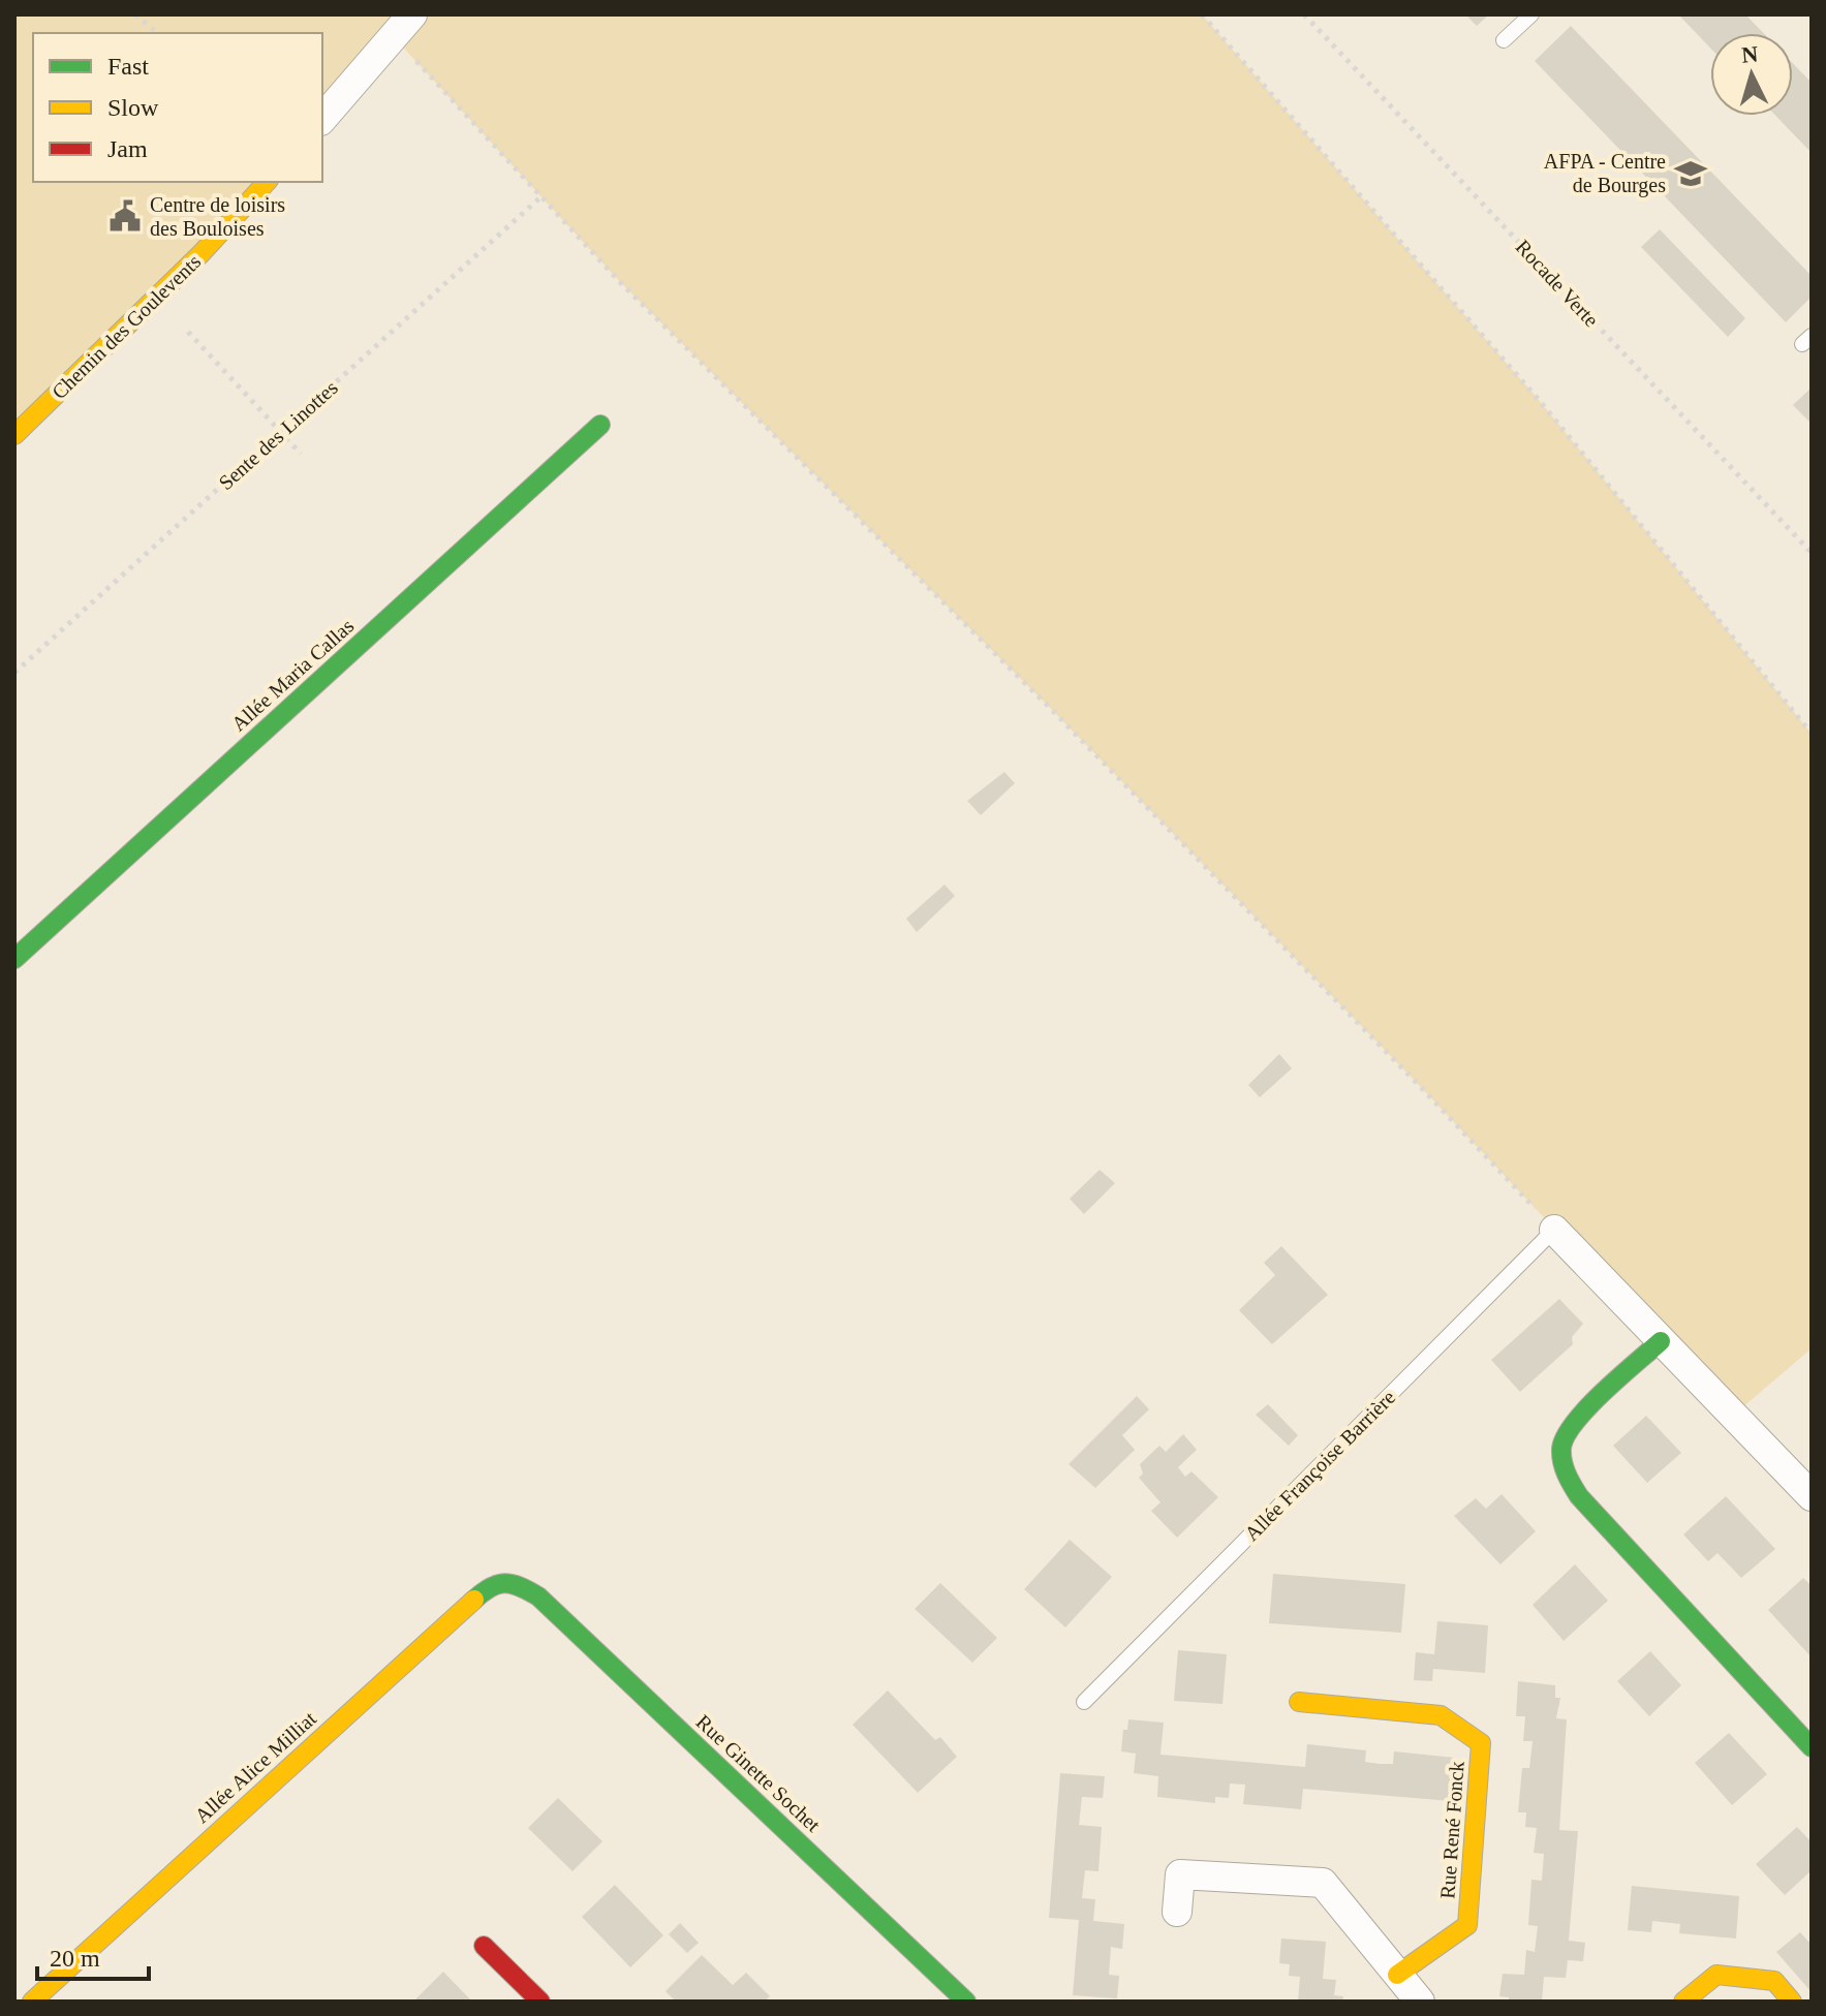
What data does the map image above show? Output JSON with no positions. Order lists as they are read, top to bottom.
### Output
{
  "streets": {
    "street": [
      "Chemin des Goulevents",
      "Allée Maria Callas",
      "Allée Alice Milliat",
      "Rue Ginette Sochet",
      "Rue René Fonck"
    ],
    "lane": ["Allée Françoise Barrière"],
    "path": ["Rocade Verte", "Sente des Linottes"]
  },
  "crossings": [
    ["Allée Alice Milliat", "Rue Ginette Sochet"]
  ],
  "places": {
    "school or university": ["AFPA - Centre de Bourges"],
    "public building": ["Centre de loisirs des Bouloises"]
  },
  "legend": ["Fast", "Slow", "Jam"],
  "scale_bar": "20 m",
  "north": "top"
}
